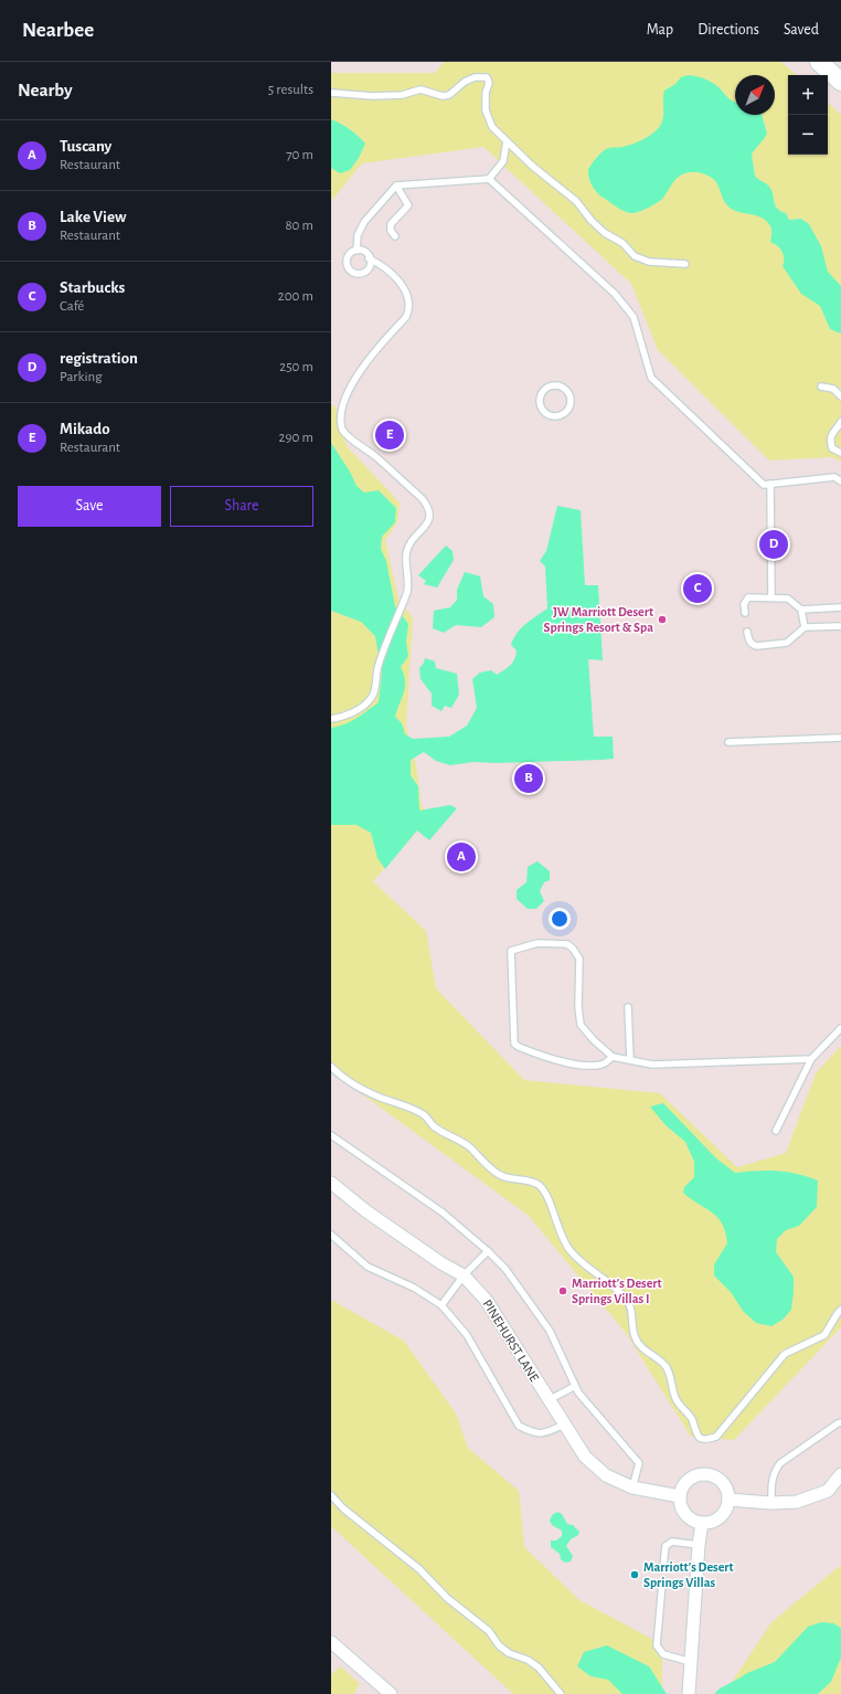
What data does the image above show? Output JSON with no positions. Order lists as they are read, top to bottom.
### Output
{
  "streets": {
    "street": ["PINEHURST LANE"]
  },
  "places": ["JW Marriott Desert Springs Resort & Spa", "Marriott's Desert Springs Villas I", "Marriott's Desert Springs Villas"],
  "north": "top right",
  "page": {
    "header": "Nearbee",
    "nav": ["Map", "Directions", "Saved"],
    "heading": ["Nearby", "5 results"],
    "map_buttons": ["+", "−"],
    "list": [
      {
        "mark": "A",
        "name": "Tuscany",
        "note": "Restaurant",
        "value": "70 m"
      },
      {
        "mark": "B",
        "name": "Lake View",
        "note": "Restaurant",
        "value": "80 m"
      },
      {
        "mark": "C",
        "name": "Starbucks",
        "note": "Café",
        "value": "200 m"
      },
      {
        "mark": "D",
        "name": "registration",
        "note": "Parking",
        "value": "250 m"
      },
      {
        "mark": "E",
        "name": "Mikado",
        "note": "Restaurant",
        "value": "290 m"
      }
    ],
    "pins": [
      "E",
      "D",
      "C",
      "B",
      "A"
    ],
    "buttons": ["Save", "Share"]
  }
}
